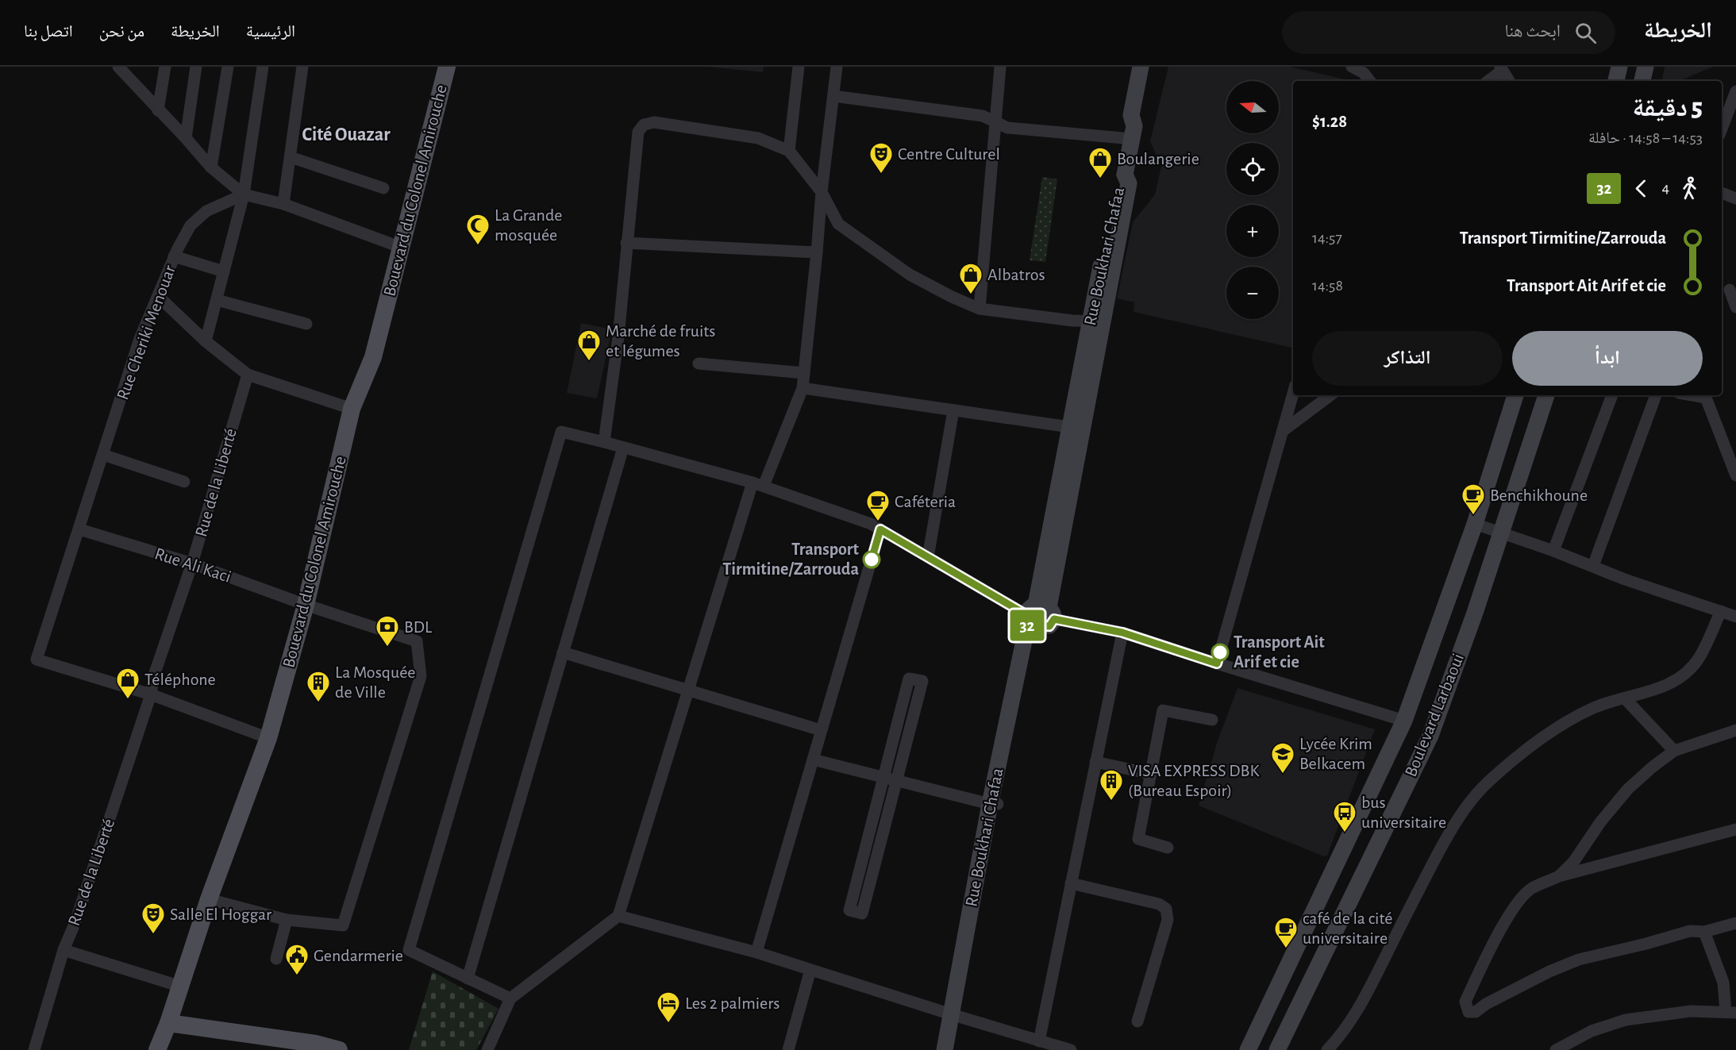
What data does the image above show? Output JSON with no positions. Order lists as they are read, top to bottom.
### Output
{
  "streets": {
    "main road": ["Bouevard du Colonel Amirouche", "Rue Boukhari Chafaa", "Boulevard Larbaoui"],
    "street": ["Rue Cheriki Menouar", "Rue de la Liberté", "Rue Ali Kaci"]
  },
  "crossings": [
    ["Bouevard du Colonel Amirouche", "Rue Ali Kaci"],
    ["Rue Cheriki Menouar", "Rue de la Liberté"],
    ["Rue Cheriki Menouar", "Rue Ali Kaci"],
    ["Rue de la Liberté", "Rue Ali Kaci"]
  ],
  "districts": ["Cité Ouazar"],
  "places": {
    "theatre": ["Centre Culturel", "Salle El Hoggar"],
    "shop": [
      "Boulangerie",
      "Albatros",
      "Marché de fruits et légumes",
      "Téléphone"
    ],
    "mosque": ["La Grande mosquée"],
    "cafe": ["Benchikhoune", "Caféteria", "café de la cité universitaire"],
    "other": ["Transport Tirmitine/Zarrouda", "Transport Ait Arif et cie"],
    "bank": ["BDL"],
    "building": ["La Mosquée de Ville", "VISA EXPRESS DBK (Bureau Espoir)"],
    "school or university": ["Lycée Krim Belkacem"],
    "bus stop": ["bus universitaire"],
    "public building": ["Gendarmerie"],
    "hotel": ["Les 2 palmiers"]
  },
  "lines": ["bus line 32"],
  "north": "left",
  "page": {
    "header": "الخريطة",
    "search": "ابحث هنا",
    "nav": [
      "الرئيسية",
      "الخريطة",
      "من نحن",
      "اتصل بنا"
    ],
    "on_map": "32",
    "map_buttons": ["+", "−"],
    "heading": ["5 دقيقة", "14:53 – 14:58 · حافلة", "$1.28"],
    "legs": ["4", "32"],
    "list": [
      {
        "name": "Transport Tirmitine/Zarrouda",
        "value": "14:57"
      },
      {
        "name": "Transport Ait Arif et cie",
        "value": "14:58"
      }
    ],
    "buttons": ["ابدأ", "التذاكر"]
  }
}
